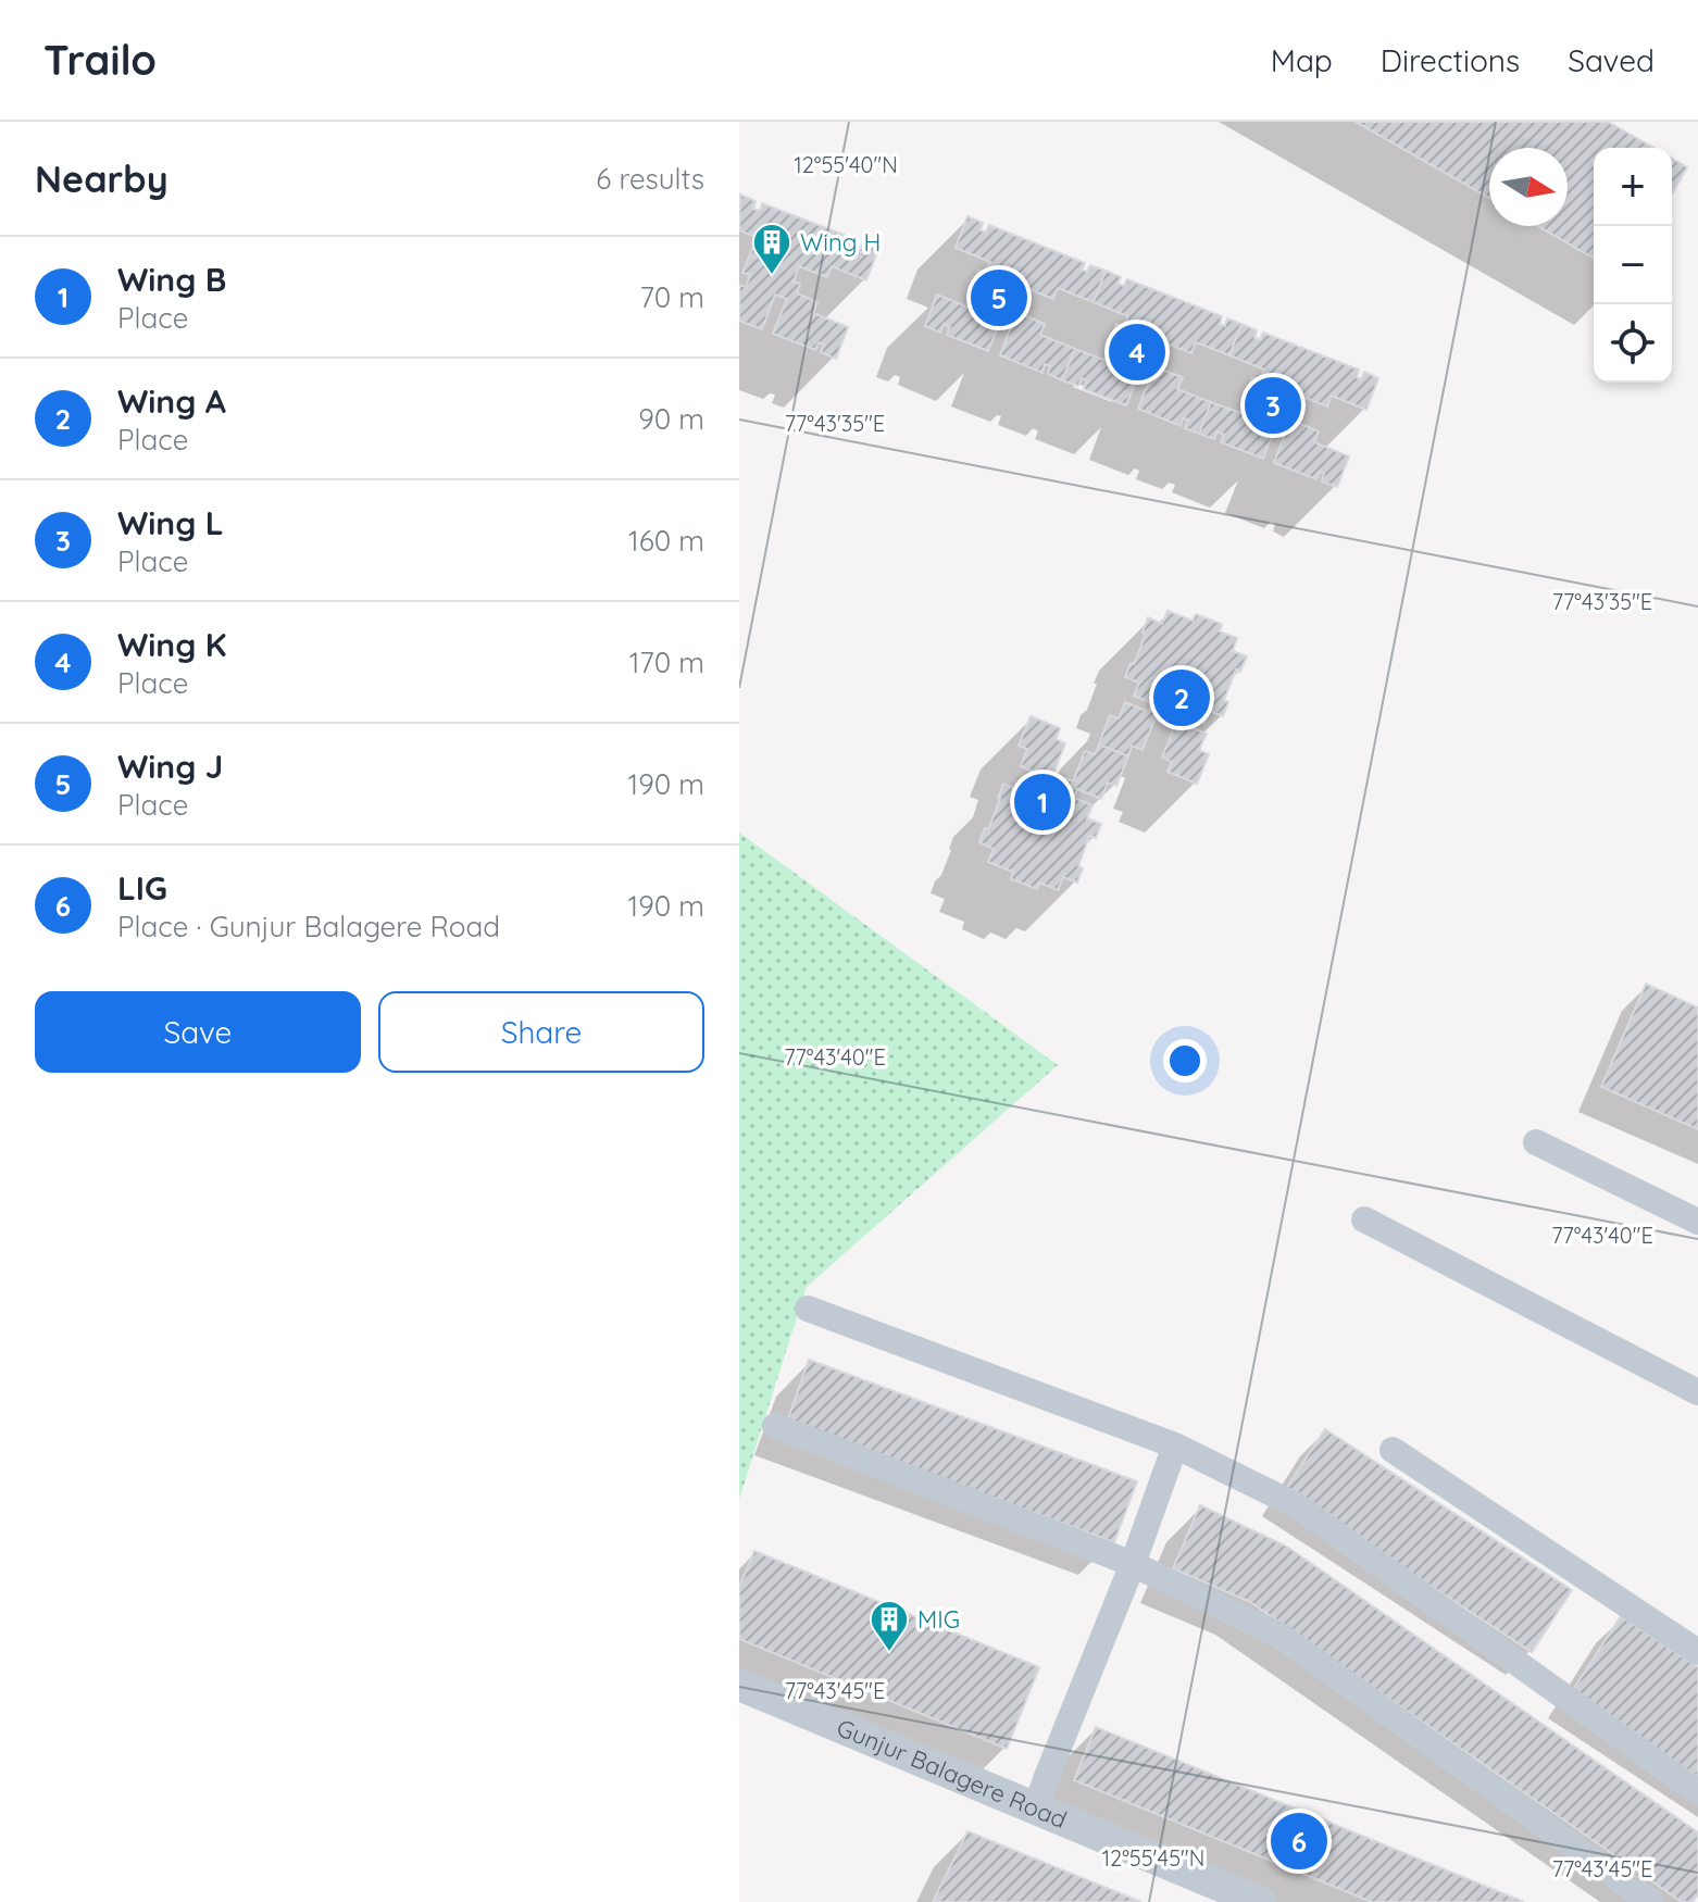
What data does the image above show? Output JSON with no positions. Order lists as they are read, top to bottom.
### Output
{
  "streets": {
    "street": ["Gunjur Balagere Road"]
  },
  "places": {
    "building": ["Wing H", "MIG"]
  },
  "north": "right",
  "page": {
    "header": "Trailo",
    "nav": ["Map", "Directions", "Saved"],
    "heading": ["Nearby", "6 results"],
    "map_buttons": ["+", "−"],
    "list": [
      {
        "mark": "1",
        "name": "Wing B",
        "note": "Place",
        "value": "70 m"
      },
      {
        "mark": "2",
        "name": "Wing A",
        "note": "Place",
        "value": "90 m"
      },
      {
        "mark": "3",
        "name": "Wing L",
        "note": "Place",
        "value": "160 m"
      },
      {
        "mark": "4",
        "name": "Wing K",
        "note": "Place",
        "value": "170 m"
      },
      {
        "mark": "5",
        "name": "Wing J",
        "note": "Place",
        "value": "190 m"
      },
      {
        "mark": "6",
        "name": "LIG",
        "note": "Place · Gunjur Balagere Road",
        "value": "190 m"
      }
    ],
    "pins": [
      "5",
      "4",
      "3",
      "2",
      "1",
      "6"
    ],
    "buttons": ["Save", "Share"]
  },
  "coordinates": [
    "12°55'40\"N",
    "77°43'35\"E",
    "77°43'40\"E",
    "77°43'45\"E",
    "12°55'45\"N"
  ]
}
